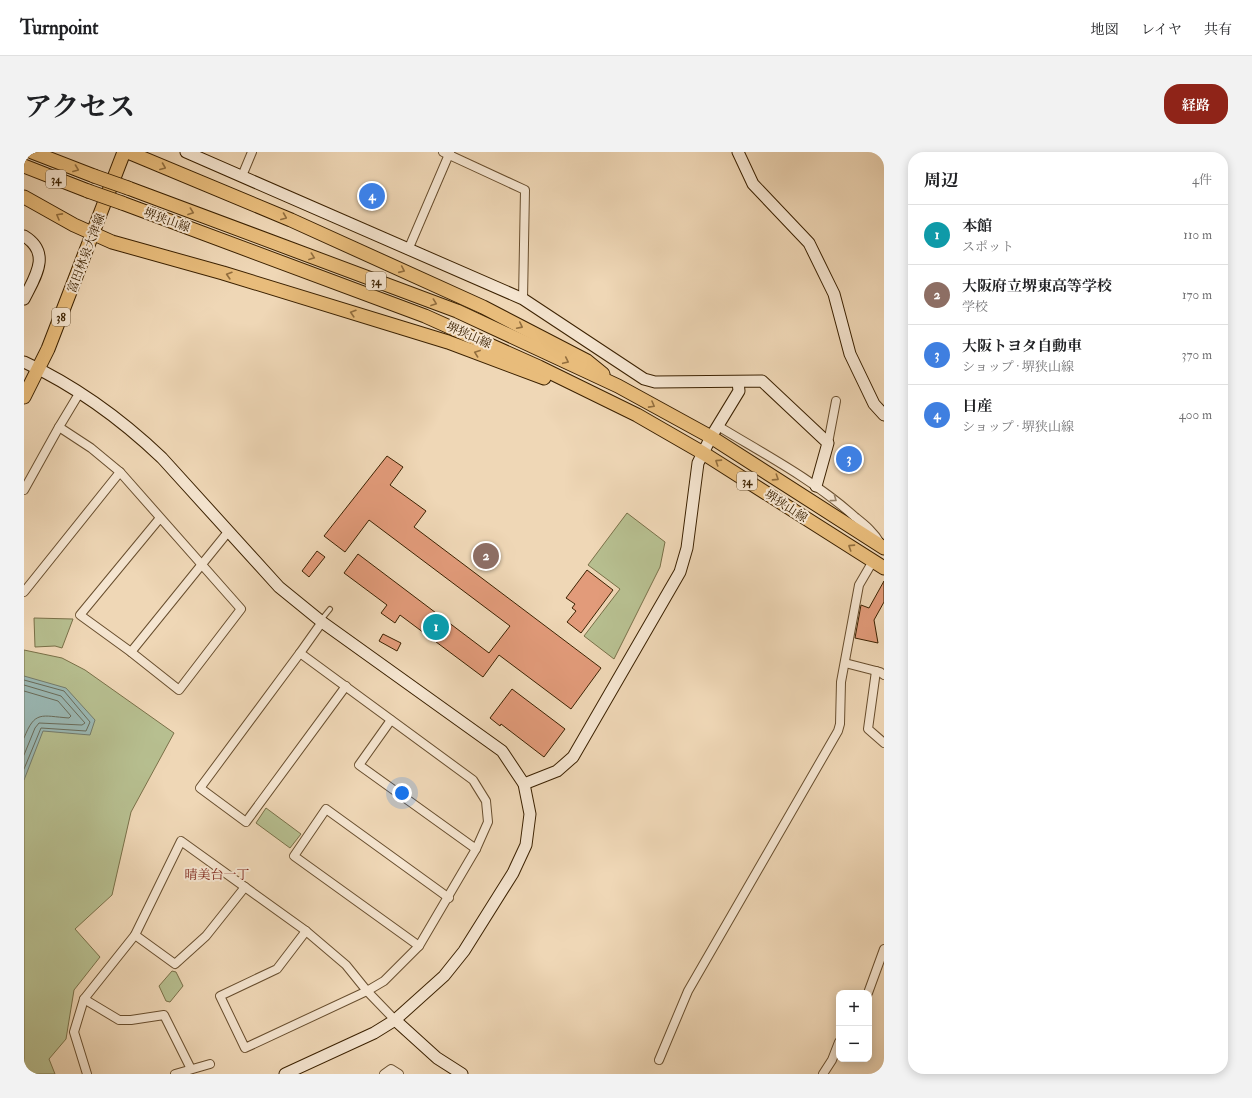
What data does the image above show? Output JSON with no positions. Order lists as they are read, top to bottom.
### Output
{
  "streets": {
    "main road": [
      "34",
      "堺狭山線",
      "富田林泉大津線",
      "38"
    ]
  },
  "districts": ["晴美台一丁"],
  "page": {
    "header": "Turnpoint",
    "nav": ["地図", "レイヤ", "共有"],
    "title": "アクセス",
    "buttons": "経路",
    "heading": ["周辺", "4件"],
    "pins": [
      "4",
      "3",
      "2",
      "1"
    ],
    "list": [
      {
        "mark": "1",
        "name": "本館",
        "note": "スポット",
        "value": "110 m"
      },
      {
        "mark": "2",
        "name": "大阪府立堺東高等学校",
        "note": "学校",
        "value": "170 m"
      },
      {
        "mark": "3",
        "name": "大阪トヨタ自動車",
        "note": "ショップ · 堺狭山線",
        "value": "370 m"
      },
      {
        "mark": "4",
        "name": "日産",
        "note": "ショップ · 堺狭山線",
        "value": "400 m"
      }
    ],
    "map_buttons": ["+", "−"]
  }
}
